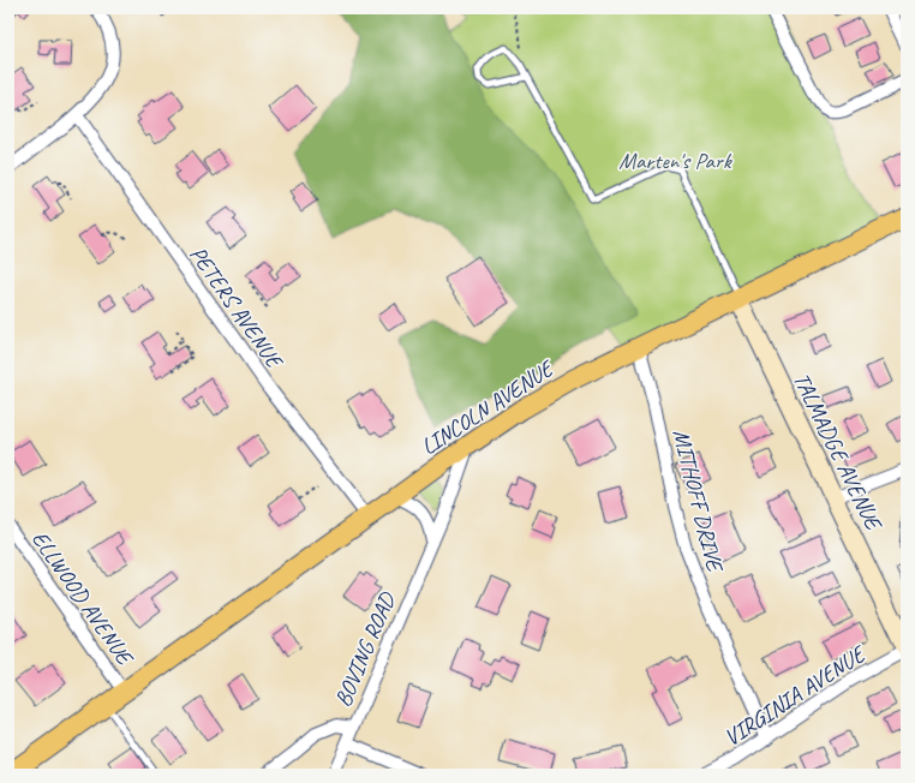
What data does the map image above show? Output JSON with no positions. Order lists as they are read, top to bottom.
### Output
{
  "streets": {
    "main road": ["LINCOLN AVENUE"],
    "street": [
      "PETERS AVENUE",
      "TALMADGE AVENUE",
      "MITHOFF DRIVE",
      "ELLWOOD AVENUE",
      "BOVING ROAD",
      "VIRGINIA AVENUE"
    ]
  },
  "crossings": [
    ["PETERS AVENUE", "LINCOLN AVENUE"],
    ["LINCOLN AVENUE", "TALMADGE AVENUE"],
    ["LINCOLN AVENUE", "MITHOFF DRIVE"],
    ["LINCOLN AVENUE", "ELLWOOD AVENUE"],
    ["LINCOLN AVENUE", "BOVING ROAD"],
    ["TALMADGE AVENUE", "VIRGINIA AVENUE"],
    ["MITHOFF DRIVE", "VIRGINIA AVENUE"]
  ],
  "parks": ["Marten's Park"]
}
